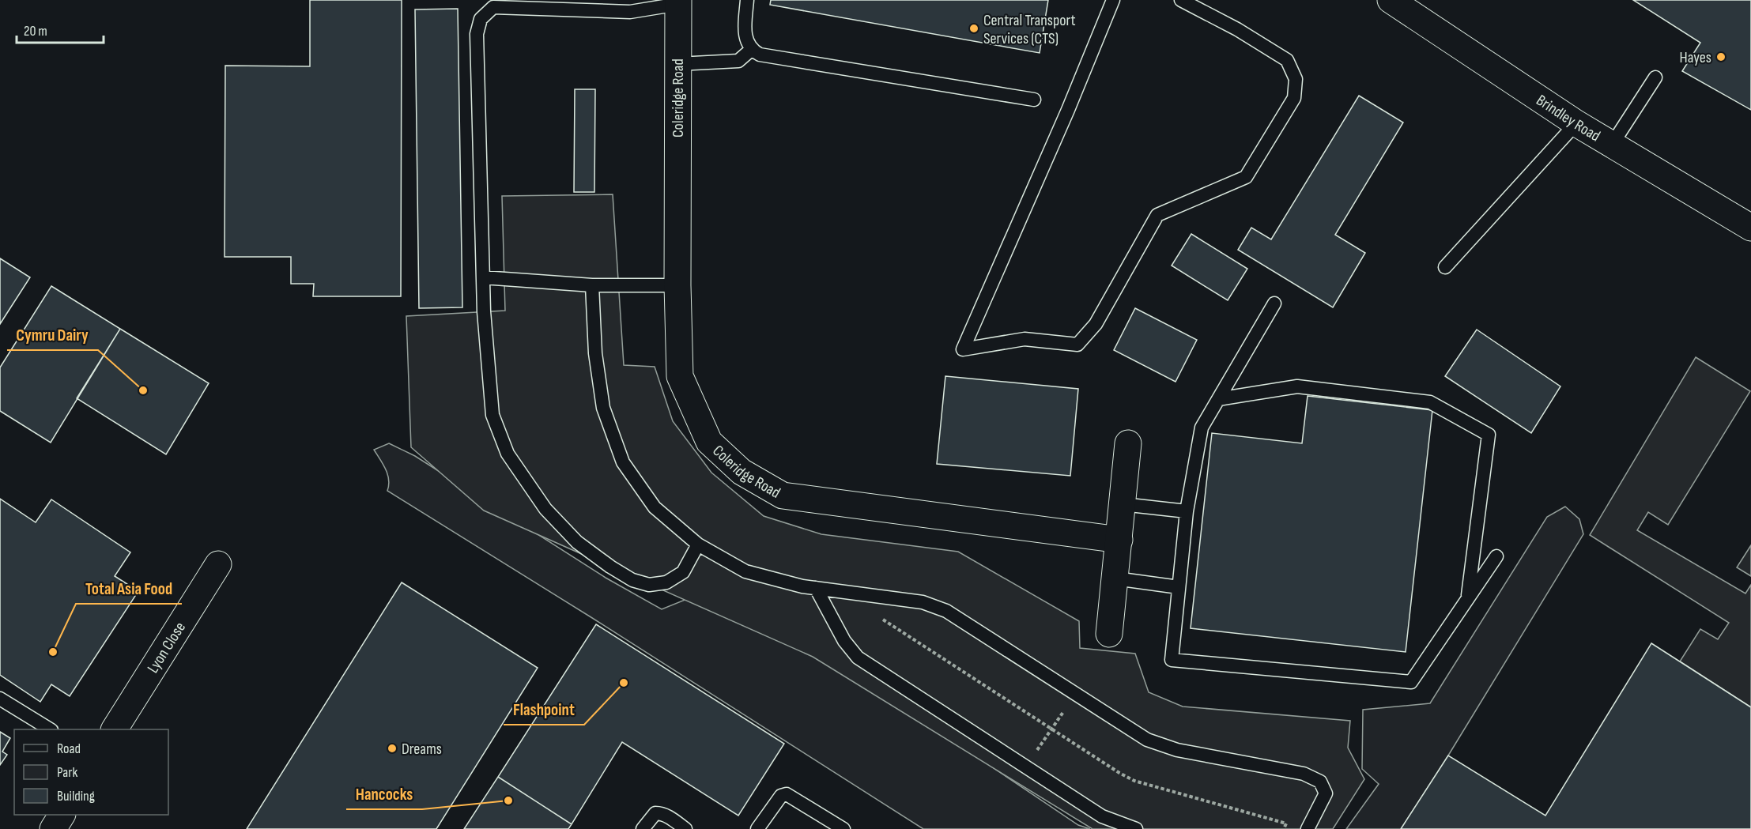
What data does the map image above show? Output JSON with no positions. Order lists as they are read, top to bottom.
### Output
{
  "streets": {
    "street": ["Coleridge Road", "Brindley Road", "Lyon Close"]
  },
  "places": [
    "Central Transport Services (CTS)",
    "Hayes",
    "Cymru Dairy",
    "Total Asia Food",
    "Flashpoint",
    "Dreams",
    "Hancocks"
  ],
  "legend": ["Road", "Park", "Building"],
  "scale_bar": "20 m"
}
